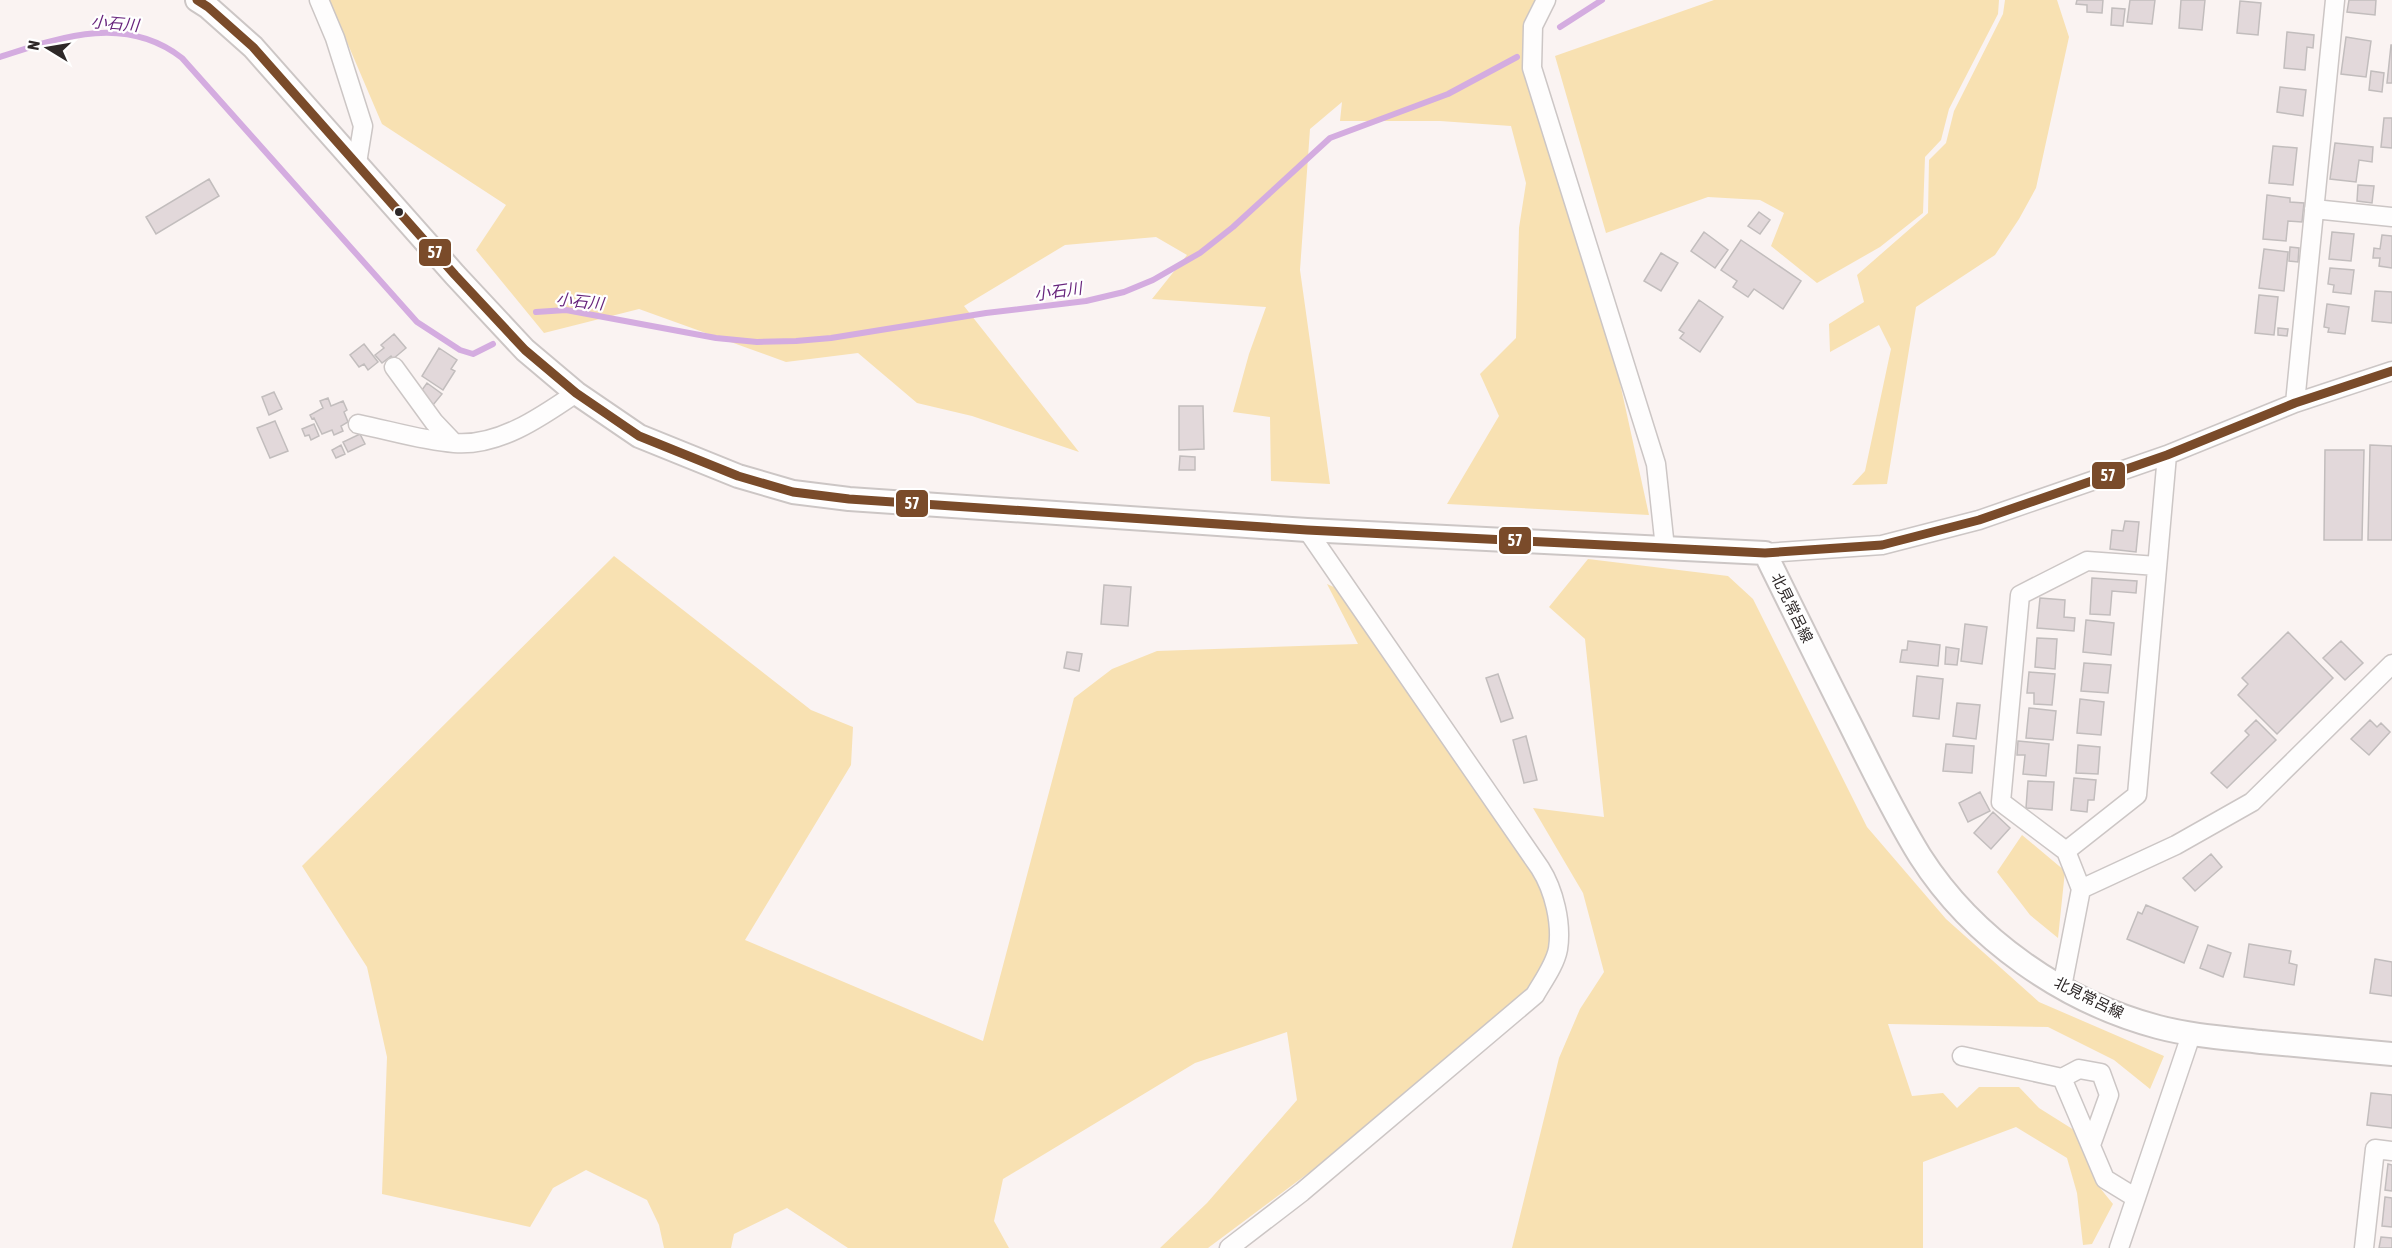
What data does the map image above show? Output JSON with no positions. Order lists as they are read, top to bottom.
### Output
{
  "streets": {
    "main road": ["北見常呂線"]
  },
  "water": ["小石川"],
  "lines": ["transit line 57"],
  "north": "left"
}
